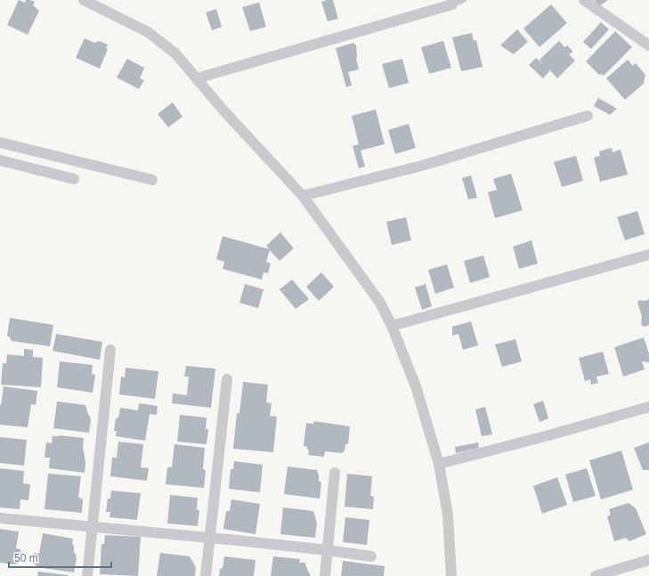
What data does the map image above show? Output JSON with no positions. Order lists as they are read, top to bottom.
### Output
{
  "scale_bar": "50 m"
}
